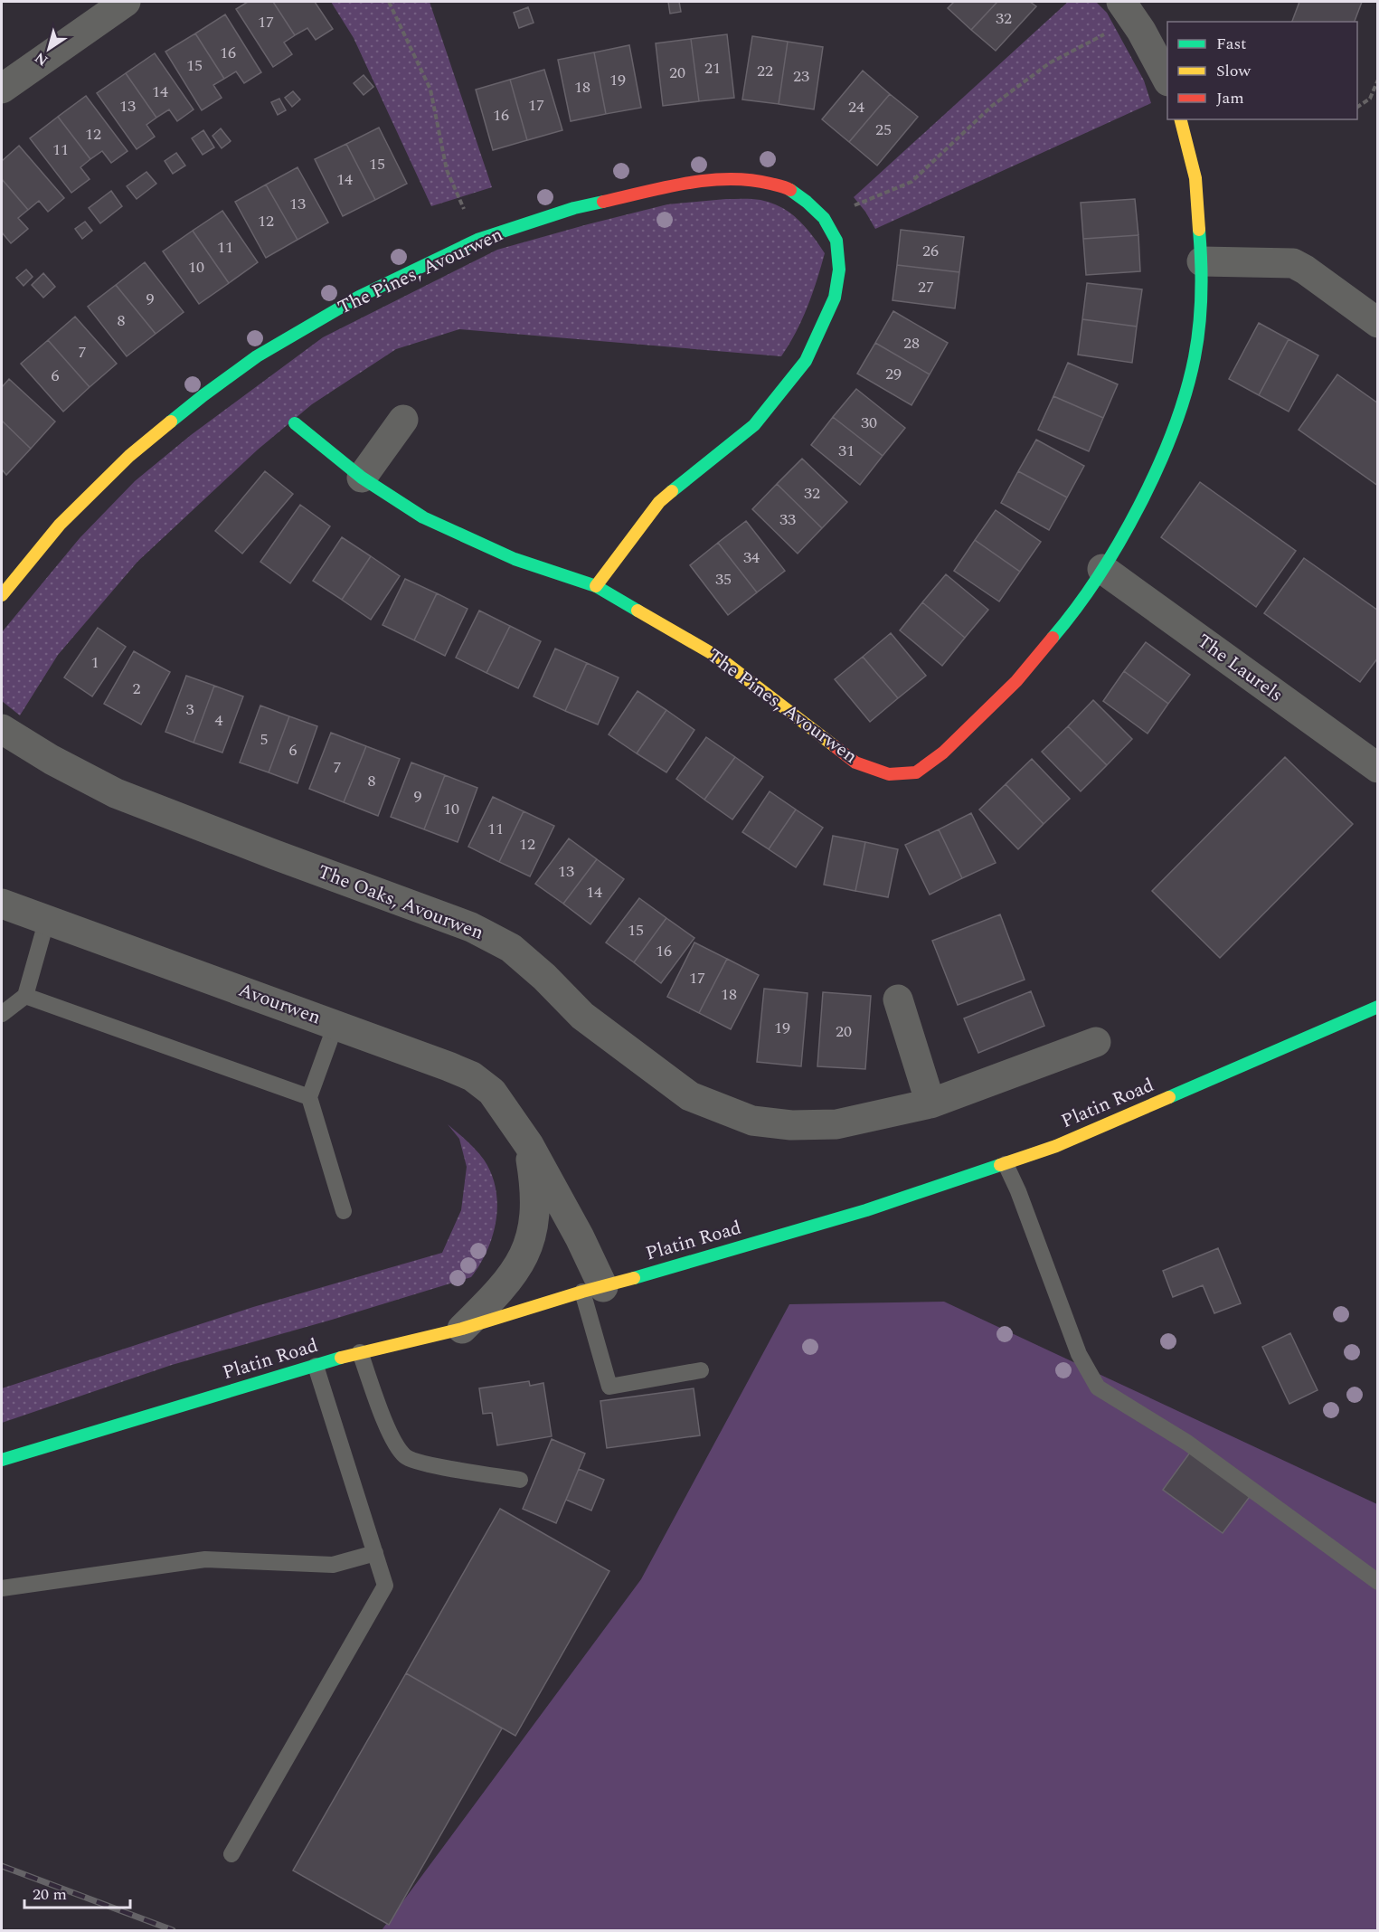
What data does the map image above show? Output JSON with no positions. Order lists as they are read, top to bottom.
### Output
{
  "streets": {
    "street": [
      "The Pines, Avourwen",
      "The Laurels",
      "The Oaks, Avourwen",
      "Avourwen",
      "Platin Road"
    ]
  },
  "crossings": [
    ["The Pines, Avourwen", "The Laurels"],
    ["Avourwen", "Platin Road"]
  ],
  "house_numbers": [
    "32",
    "17",
    "16",
    "15",
    "21",
    "22",
    "20",
    "23",
    "19",
    "18",
    "14",
    "17",
    "13",
    "24",
    "16",
    "25",
    "12",
    "11",
    "15",
    "14",
    "13",
    "12",
    "11",
    "26",
    "10",
    "27",
    "9",
    "8",
    "28",
    "7",
    "29",
    "6",
    "30",
    "31",
    "32",
    "33",
    "34",
    "35",
    "1",
    "2",
    "3",
    "4",
    "5",
    "6",
    "7",
    "8",
    "9",
    "10",
    "11",
    "12",
    "13",
    "14",
    "15",
    "16",
    "17",
    "18",
    "19",
    "20"
  ],
  "legend": ["Fast", "Slow", "Jam"],
  "scale_bar": "20 m",
  "north": "bottom left"
}
